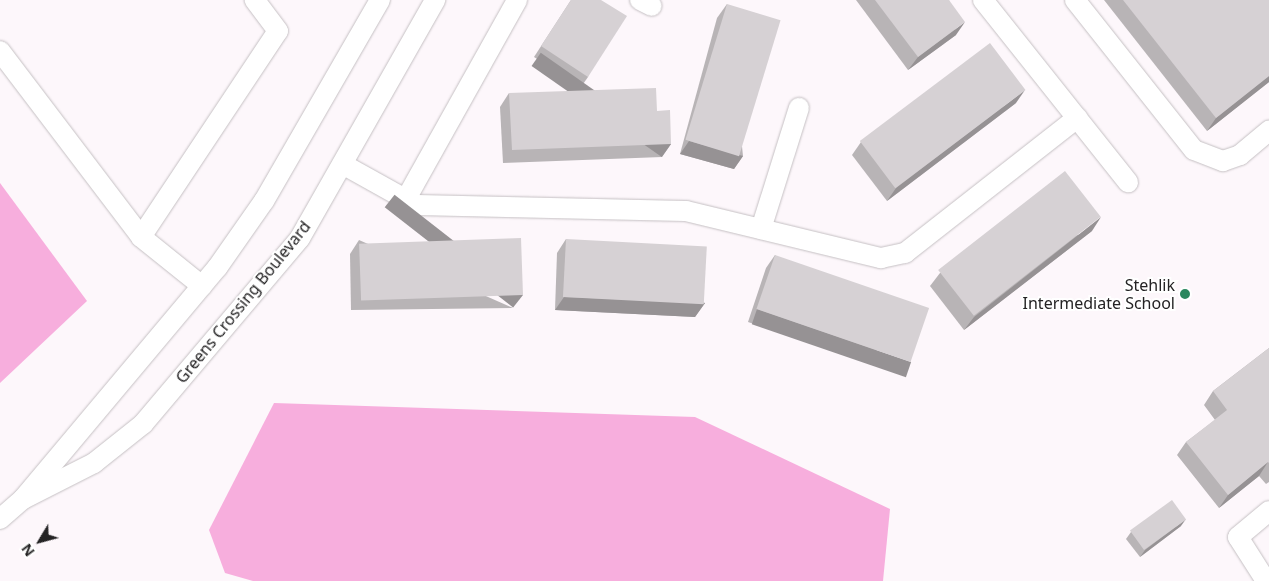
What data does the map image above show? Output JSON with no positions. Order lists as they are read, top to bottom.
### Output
{
  "streets": {
    "street": ["Greens Crossing Boulevard"]
  },
  "places": ["Stehlik Intermediate School"],
  "north": "bottom left"
}
